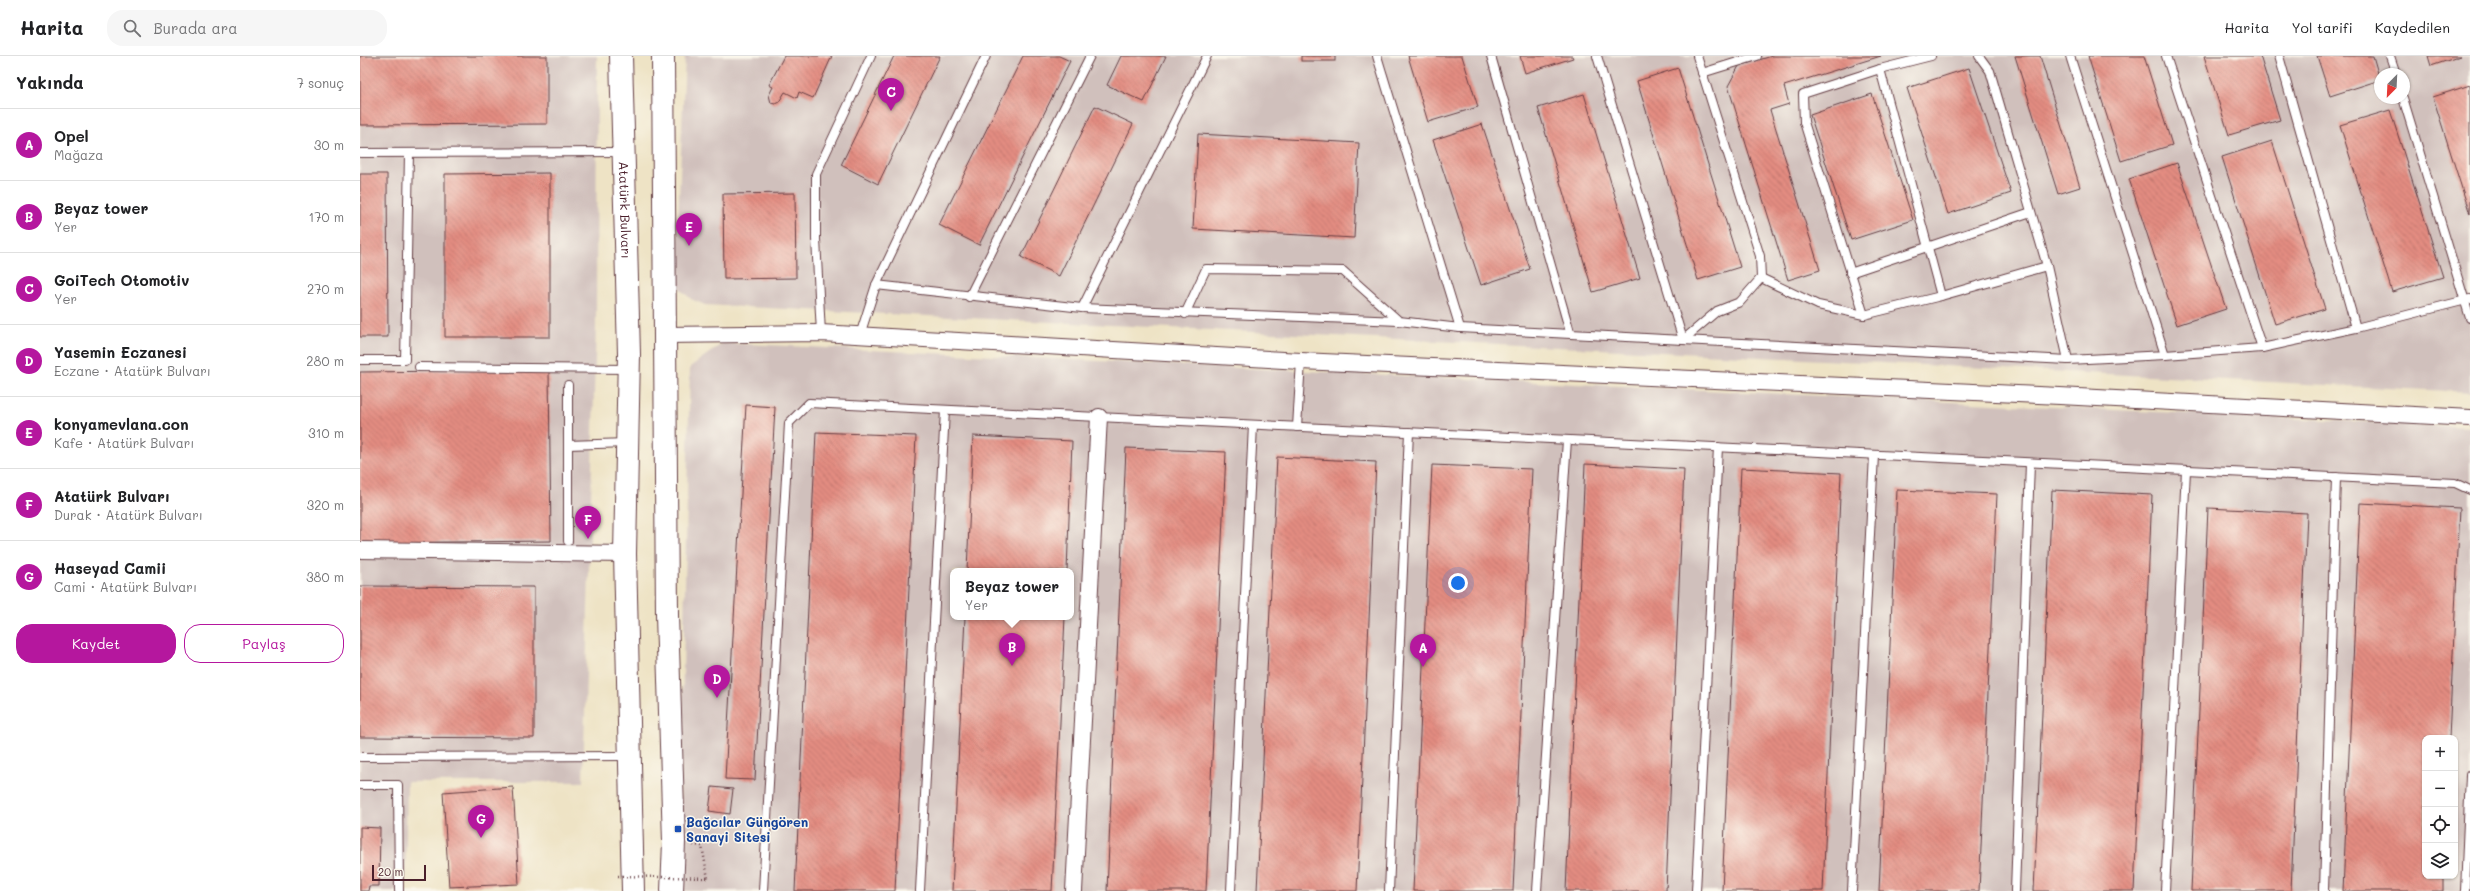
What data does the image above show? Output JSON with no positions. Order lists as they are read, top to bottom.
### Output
{
  "streets": {
    "main road": ["Atatürk Bulvarı"]
  },
  "places": {
    "transit": ["Bağcılar Güngören Sanayi Sitesi"]
  },
  "scale_bar": "20 m",
  "north": "bottom left",
  "page": {
    "header": "Harita",
    "search": "Burada ara",
    "nav": ["Harita", "Yol tarifi", "Kaydedilen"],
    "heading": ["Yakında", "7 sonuç"],
    "pins": [
      "C",
      "E",
      "F",
      "B",
      "A",
      "D",
      "G"
    ],
    "list": [
      {
        "mark": "A",
        "name": "Opel",
        "note": "Mağaza",
        "value": "30 m"
      },
      {
        "mark": "B",
        "name": "Beyaz tower",
        "note": "Yer",
        "value": "170 m"
      },
      {
        "mark": "C",
        "name": "GoiTech Otomotiv",
        "note": "Yer",
        "value": "270 m"
      },
      {
        "mark": "D",
        "name": "Yasemin Eczanesi",
        "note": "Eczane · Atatürk Bulvarı",
        "value": "280 m"
      },
      {
        "mark": "E",
        "name": "konyamevlana.con",
        "note": "Kafe · Atatürk Bulvarı",
        "value": "310 m"
      },
      {
        "mark": "F",
        "name": "Atatürk Bulvarı",
        "note": "Durak · Atatürk Bulvarı",
        "value": "320 m"
      },
      {
        "mark": "G",
        "name": "Haseyad Camii",
        "note": "Cami · Atatürk Bulvarı",
        "value": "380 m"
      }
    ],
    "popup": ["Beyaz tower", "Yer"],
    "buttons": ["Kaydet", "Paylaş"],
    "map_buttons": ["+", "−"],
    "scale": "20 m"
  }
}
